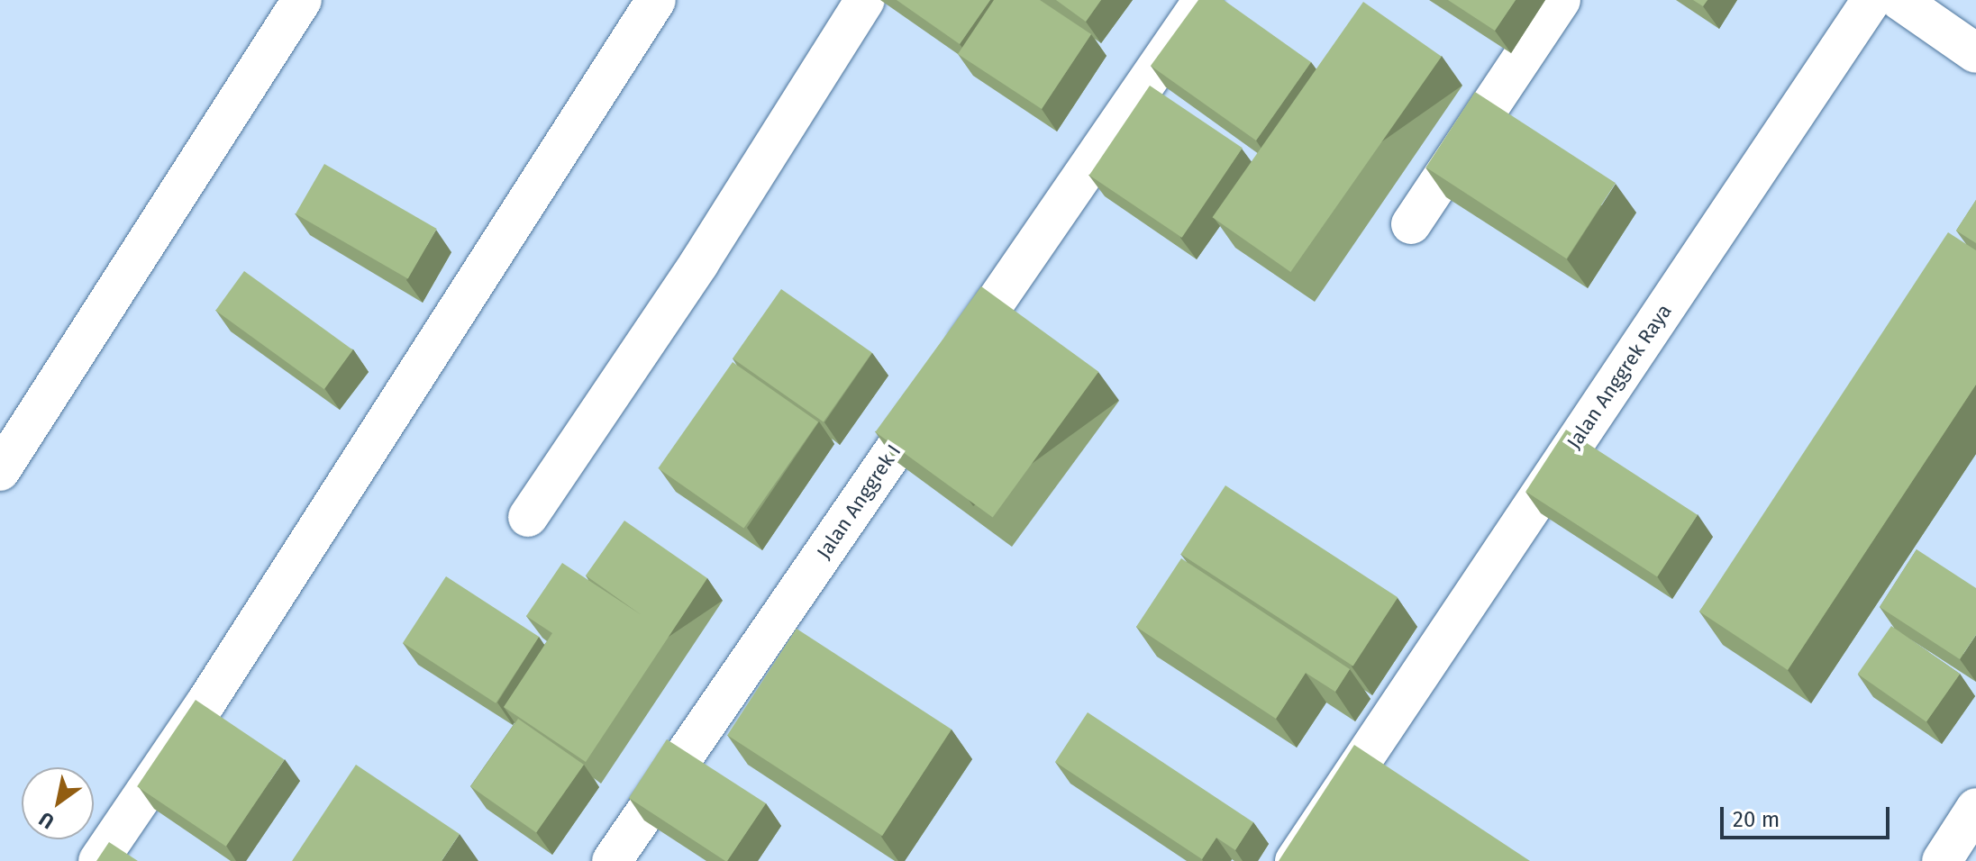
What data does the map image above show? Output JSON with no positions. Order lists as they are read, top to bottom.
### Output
{
  "streets": {
    "street": ["Jalan Anggrek Raya", "Jalan Anggrek I"]
  },
  "scale_bar": "20 m",
  "north": "bottom left"
}
